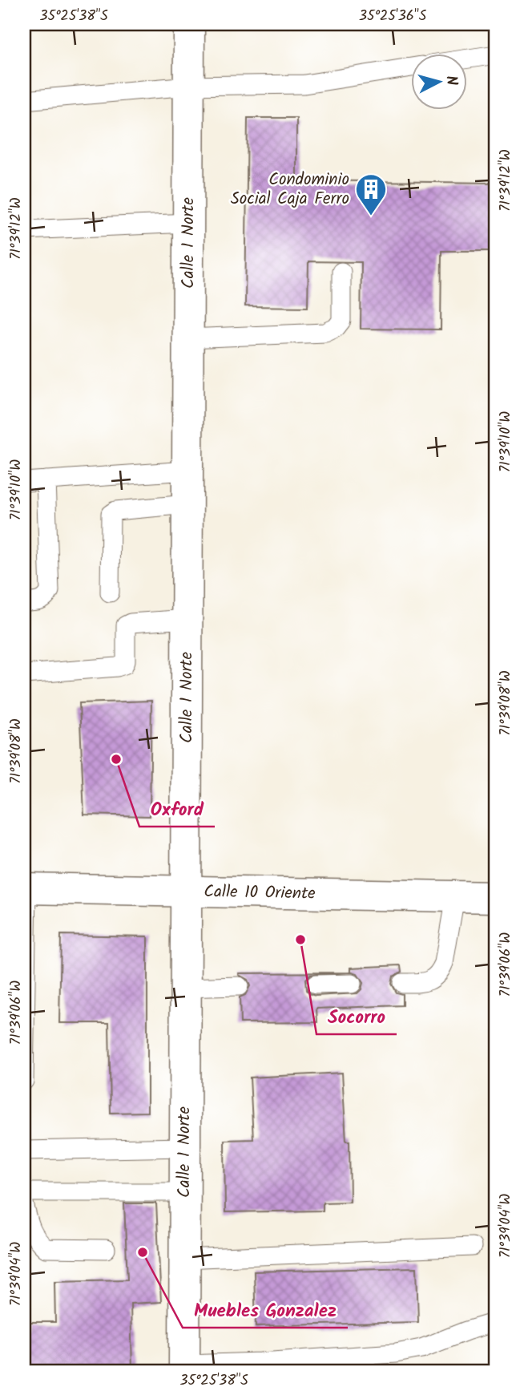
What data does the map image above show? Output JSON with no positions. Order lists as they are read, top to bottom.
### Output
{
  "streets": {
    "main road": ["Calle 1 Norte", "Calle 10 Oriente"]
  },
  "crossings": [
    ["Calle 1 Norte", "Calle 10 Oriente"]
  ],
  "places": {
    "building": ["Condominio Social Caja Ferro"],
    "other": ["Oxford", "Socorro", "Muebles Gonzalez"]
  },
  "north": "right",
  "coordinates": [
    "35°25'38\"S",
    "35°25'36\"S",
    "71°39'12\"W",
    "71°39'10\"W",
    "71°39'08\"W",
    "71°39'06\"W",
    "71°39'04\"W"
  ]
}
